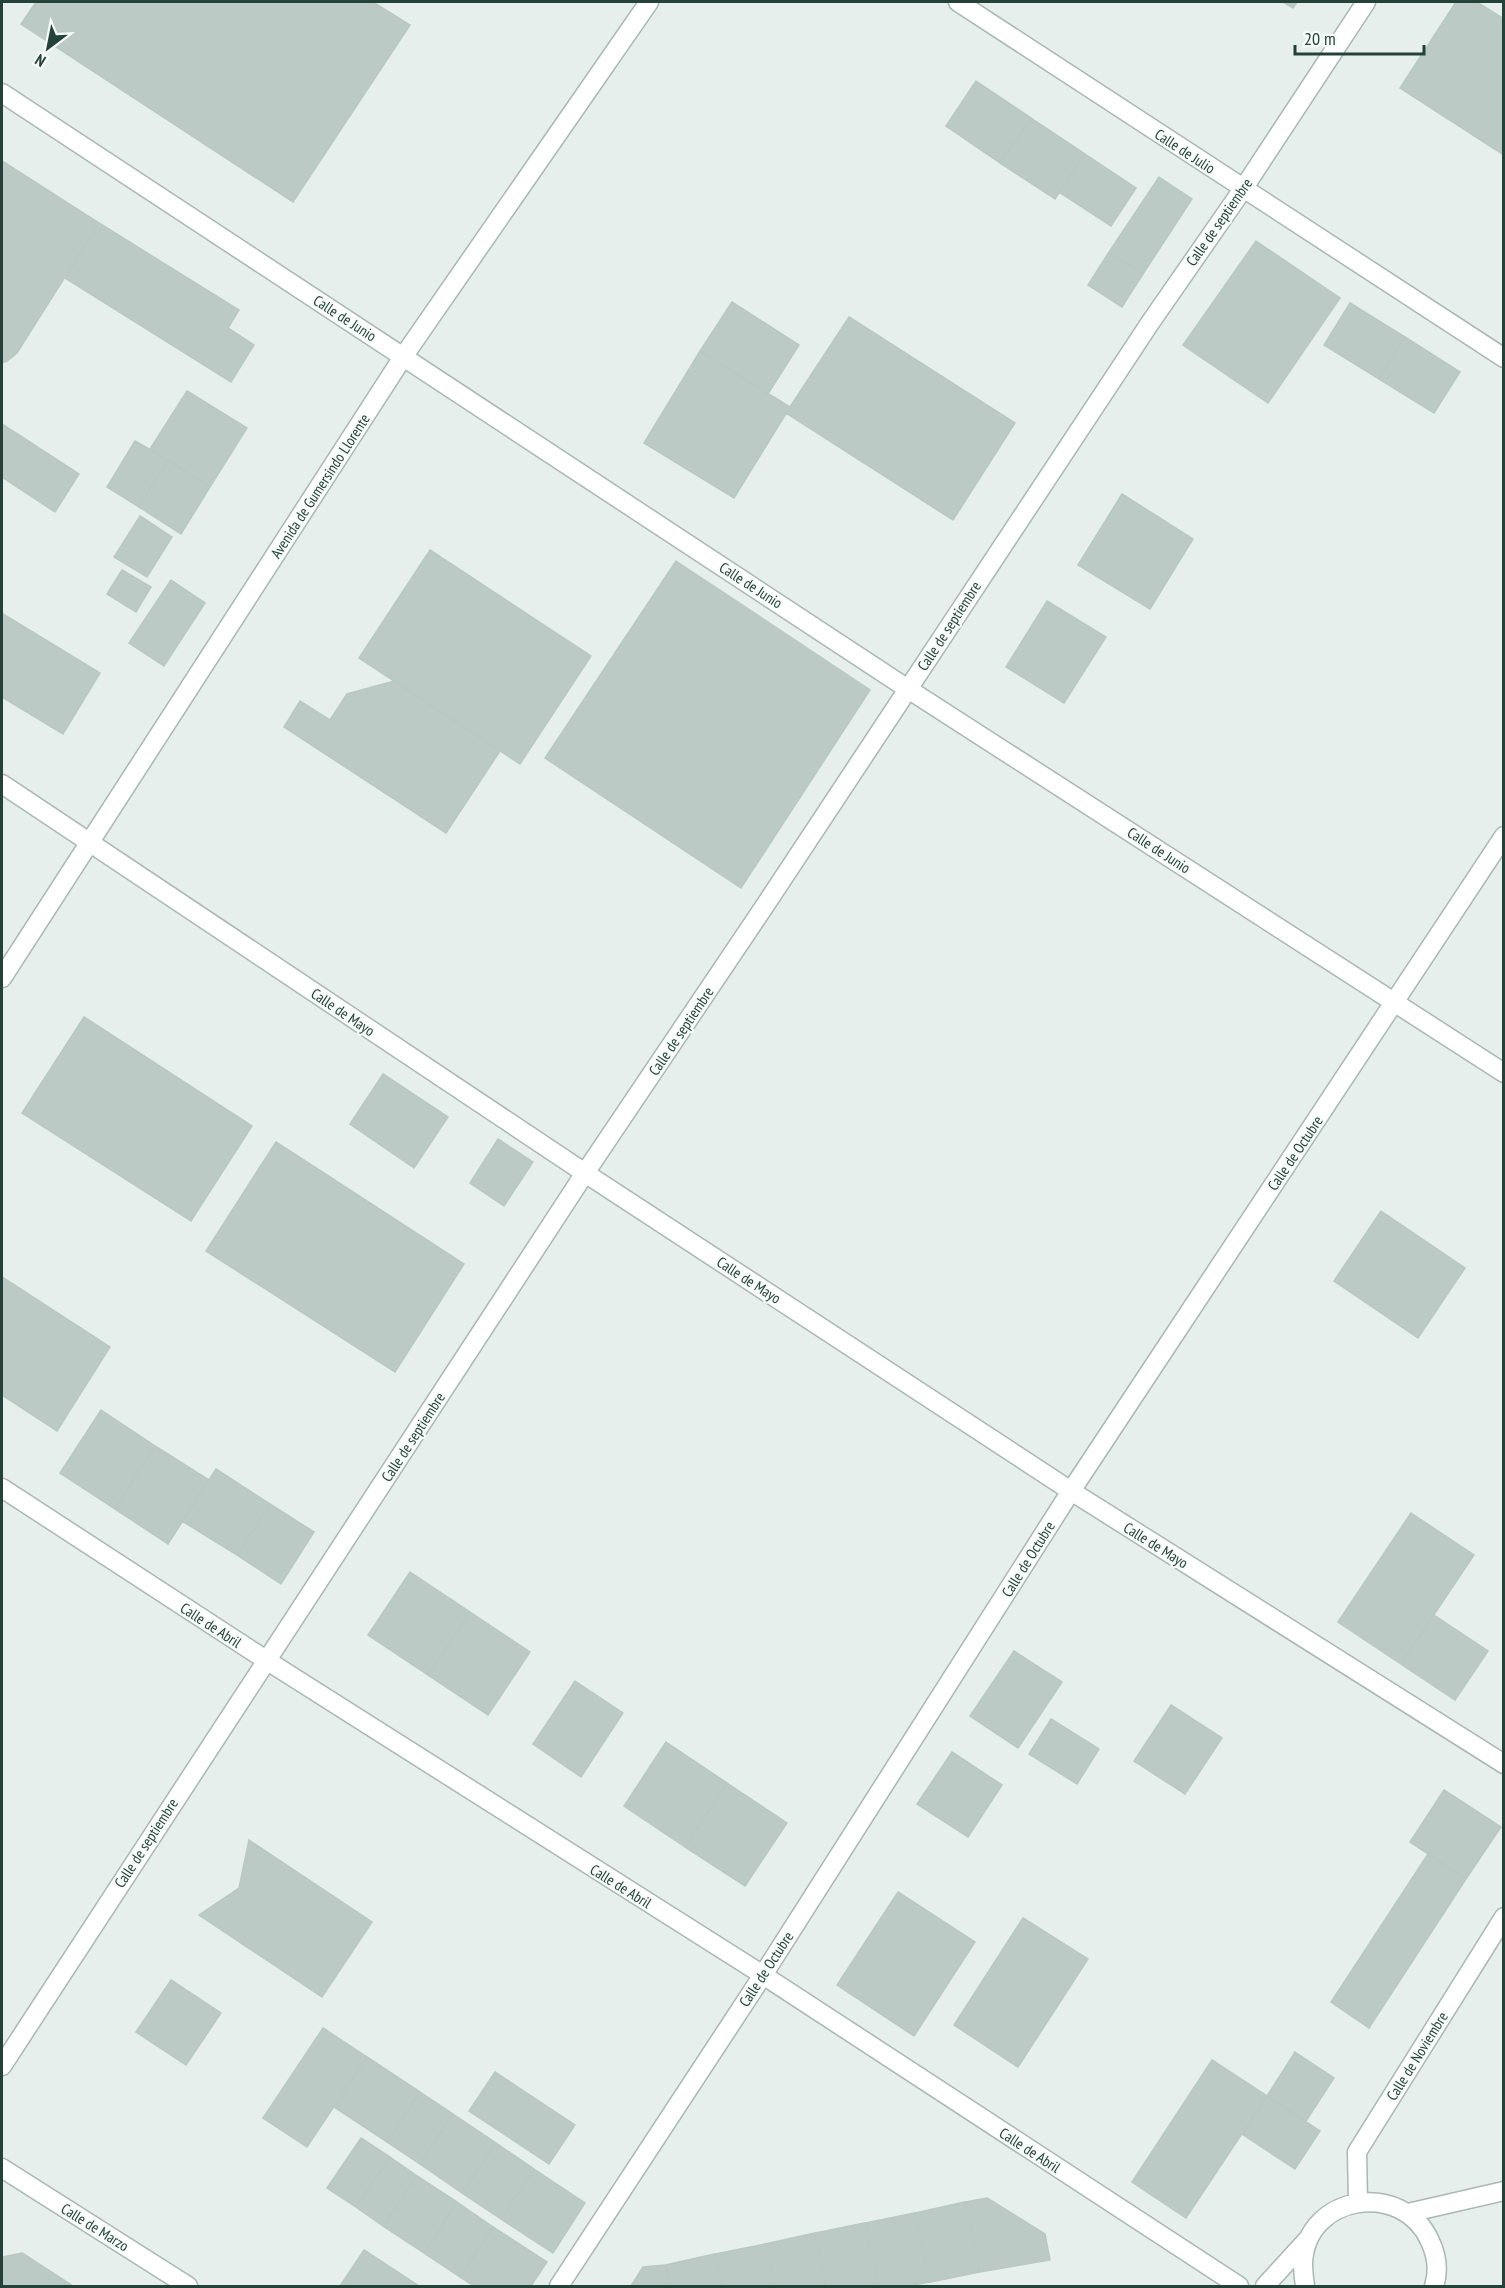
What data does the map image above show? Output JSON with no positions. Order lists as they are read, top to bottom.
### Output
{
  "streets": {
    "street": [
      "Calle de Julio",
      "Calle de septiembre",
      "Calle de Junio",
      "Avenida de Gumersindo Llorente",
      "Calle de Mayo",
      "Calle de Octubre",
      "Calle de Abril",
      "Calle de Noviembre",
      "Calle de Marzo"
    ]
  },
  "crossings": [
    ["Calle de Julio", "Calle de septiembre"],
    ["Calle de septiembre", "Calle de Junio"],
    ["Calle de septiembre", "Calle de Mayo"],
    ["Calle de septiembre", "Calle de Abril"],
    ["Calle de Junio", "Avenida de Gumersindo Llorente"],
    ["Calle de Junio", "Calle de Octubre"],
    ["Avenida de Gumersindo Llorente", "Calle de Mayo"],
    ["Calle de Mayo", "Calle de Octubre"],
    ["Calle de Octubre", "Calle de Abril"]
  ],
  "scale_bar": "20 m",
  "north": "bottom left"
}
